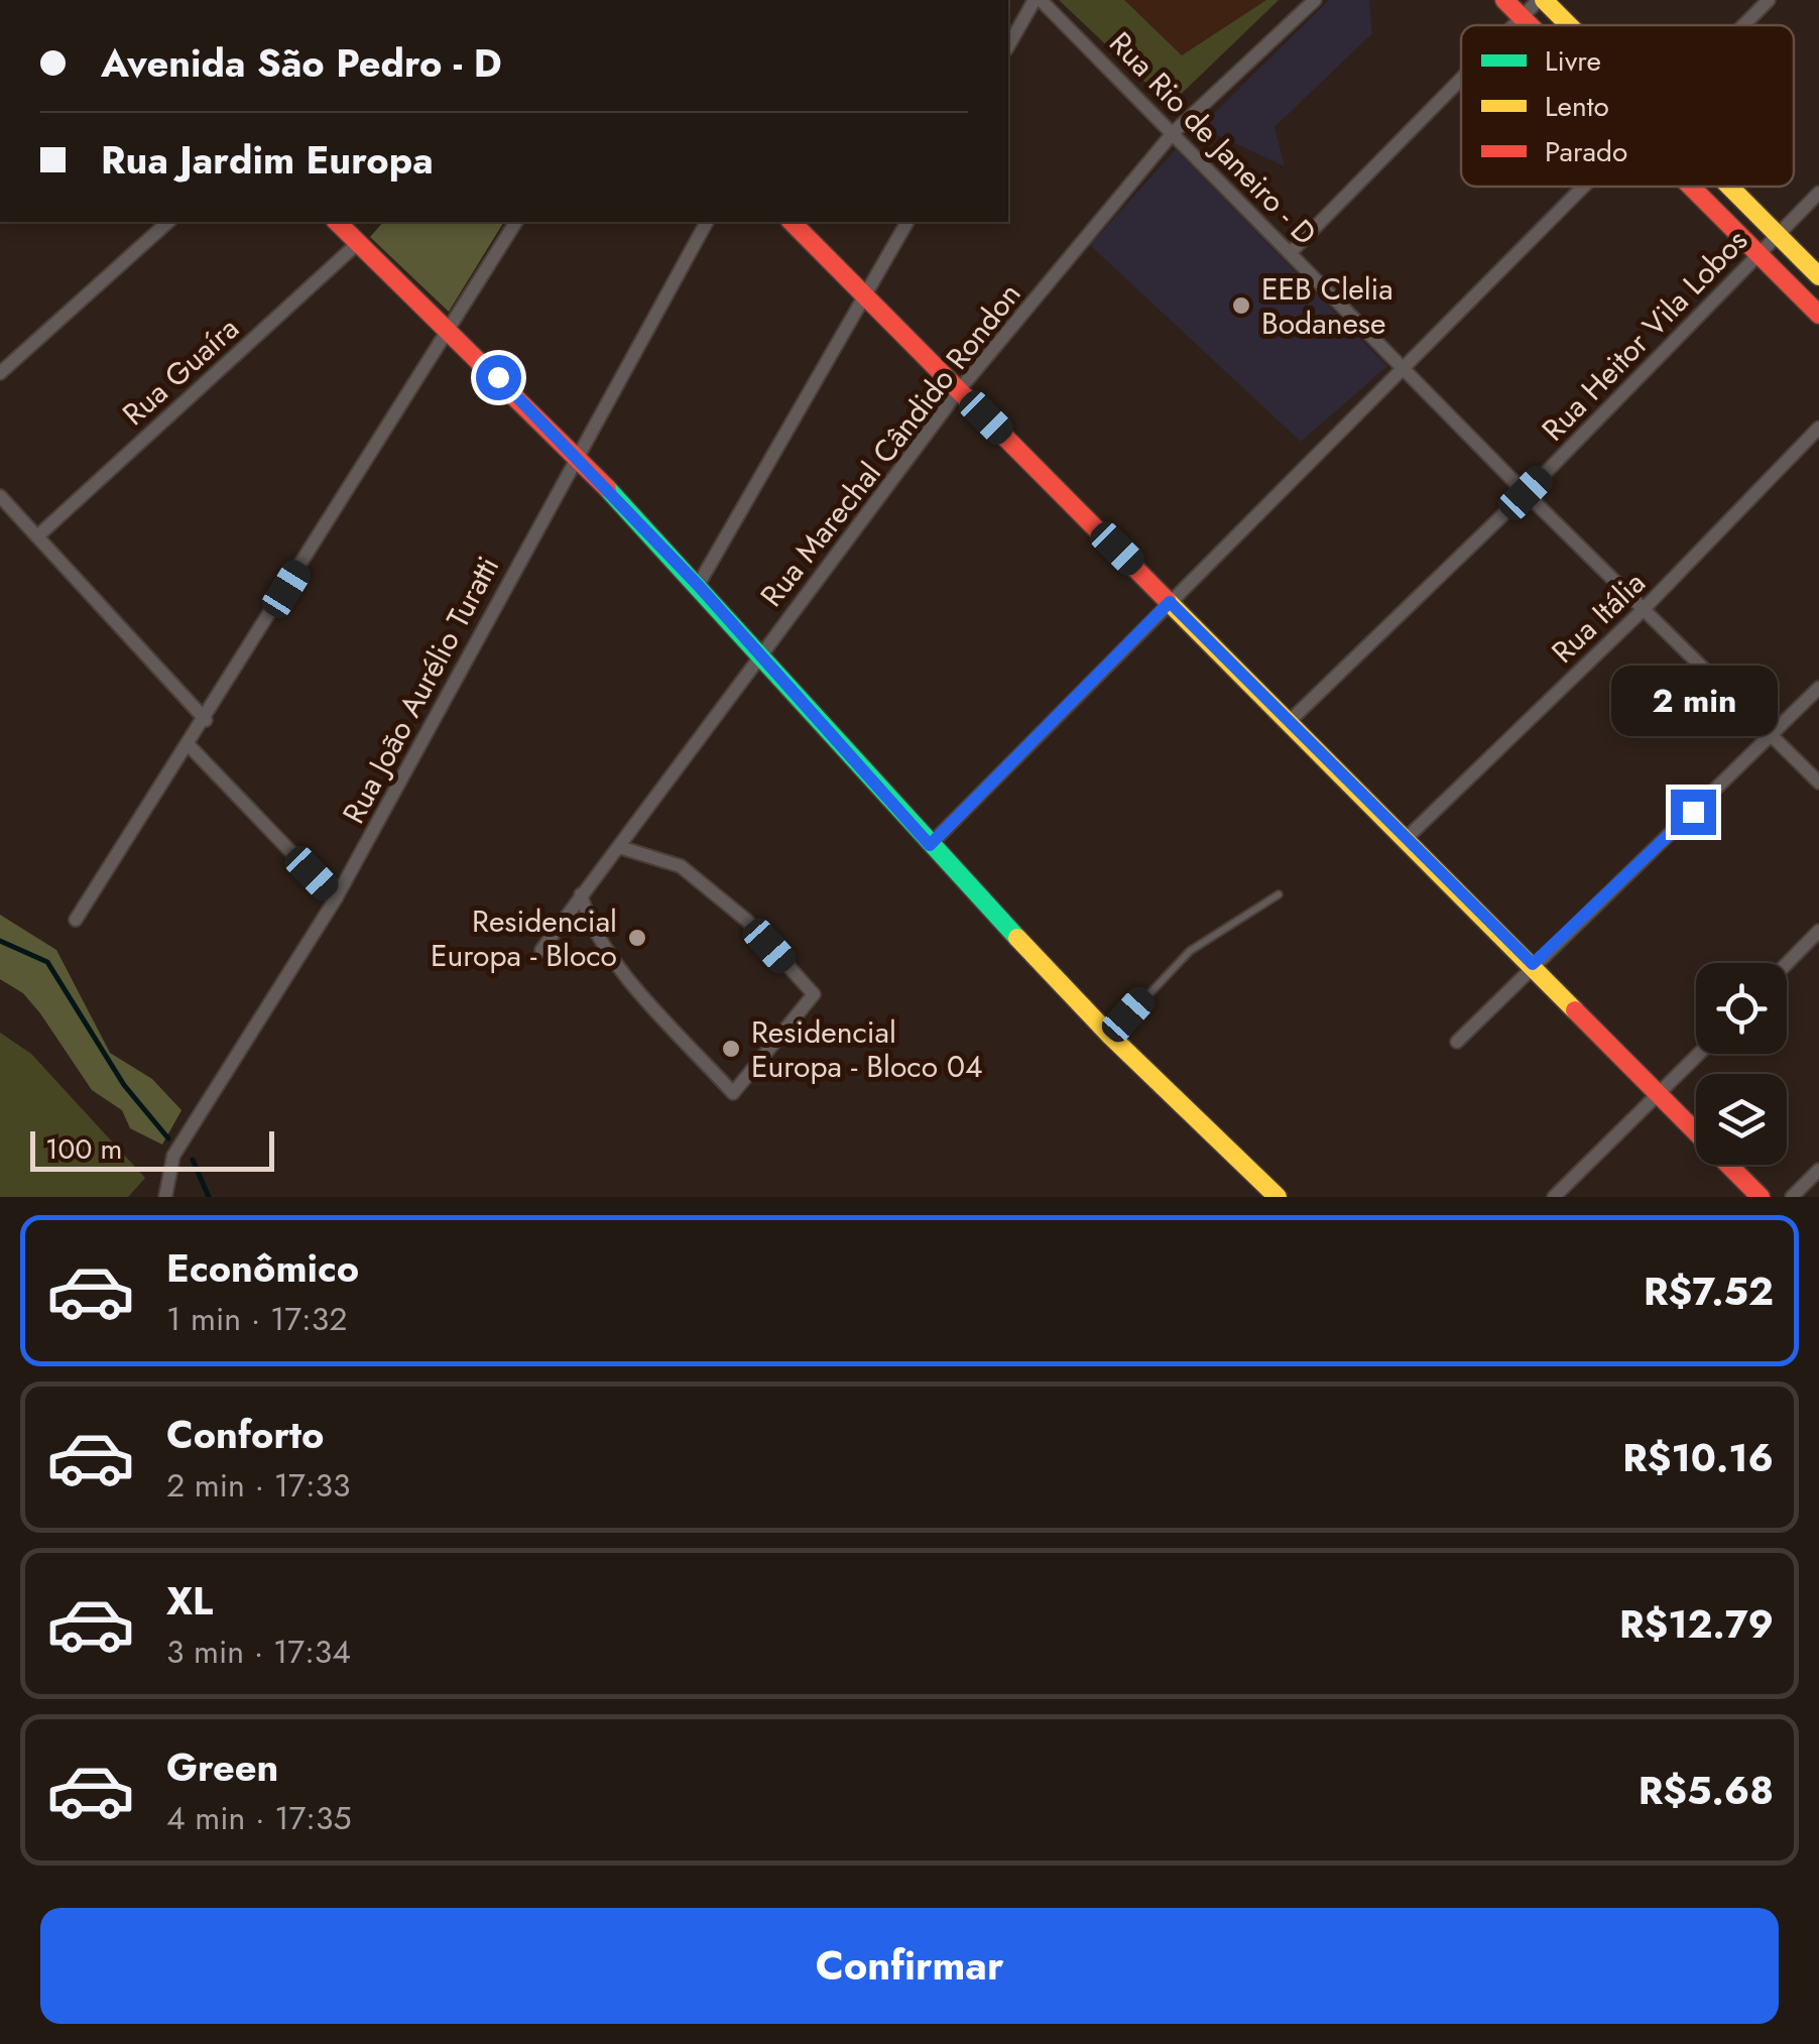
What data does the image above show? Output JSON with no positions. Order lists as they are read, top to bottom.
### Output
{
  "streets": {
    "street": [
      "Rua Rio de Janeiro - D",
      "Rua Heitor Vila Lobos",
      "Rua Guaíra",
      "Rua Marechal Cândido Rondon",
      "Rua Itália",
      "Rua João Aurélio Turatti"
    ]
  },
  "crossings": [
    ["Rua Rio de Janeiro - D", "Rua Heitor Vila Lobos"],
    ["Rua Rio de Janeiro - D", "Rua Marechal Cândido Rondon"],
    ["Rua Rio de Janeiro - D", "Rua Itália"]
  ],
  "places": ["EEB Clelia Bodanese", "Residencial Europa - Bloco", "Residencial Europa - Bloco 04"],
  "legend": ["Livre", "Lento", "Parado"],
  "scale_bar": "100 m",
  "page": {
    "banner": ["Avenida São Pedro - D", "Rua Jardim Europa"],
    "bubble": "2 min",
    "scale": "100 m",
    "list": [
      {
        "name": "Econômico",
        "note": "1 min · 17:32",
        "value": "R$7.52"
      },
      {
        "name": "Conforto",
        "note": "2 min · 17:33",
        "value": "R$10.16"
      },
      {
        "name": "XL",
        "note": "3 min · 17:34",
        "value": "R$12.79"
      },
      {
        "name": "Green",
        "note": "4 min · 17:35",
        "value": "R$5.68"
      }
    ],
    "buttons": "Confirmar"
  }
}
